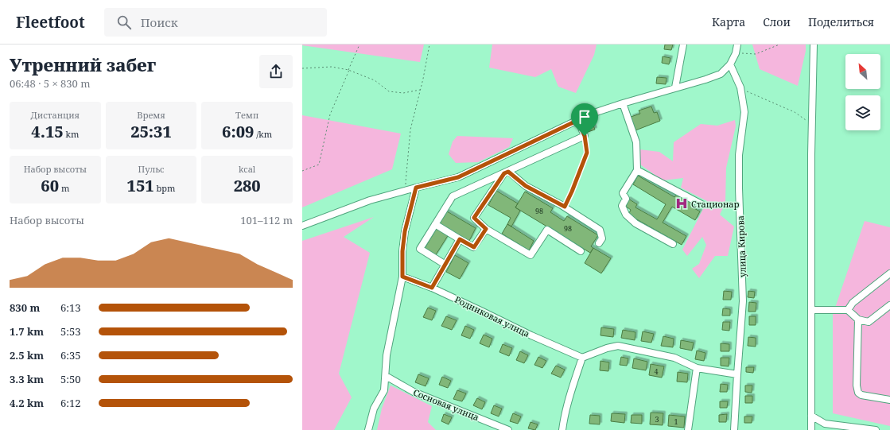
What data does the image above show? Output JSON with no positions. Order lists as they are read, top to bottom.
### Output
{
  "streets": {
    "street": ["улица Кирова", "Родниковая улица", "Сосновая улица"]
  },
  "places": {
    "hospital": ["Стационар"]
  },
  "house_numbers": [
    "98",
    "98",
    "4",
    "3",
    "1"
  ],
  "north": "top left",
  "page": {
    "header": "Fleetfoot",
    "search": "Поиск",
    "nav": ["Карта", "Слои", "Поделиться"],
    "heading": ["Утренний забег", "06:48 · 5 × 830 m"],
    "stats": [
      ["Дистанция", "4.15 km"],
      ["Время", "25:31"],
      ["Темп", "6:09 /km"],
      ["Набор высоты", "60 m"],
      ["Пульс", "151 bpm"],
      ["kcal", "280"]
    ],
    "chart": ["Набор высоты", "101–112 m"],
    "list": [
      {
        "name": "830 m",
        "note": "6:13"
      },
      {
        "name": "1.7 km",
        "note": "5:53"
      },
      {
        "name": "2.5 km",
        "note": "6:35"
      },
      {
        "name": "3.3 km",
        "note": "5:50"
      },
      {
        "name": "4.2 km",
        "note": "6:12"
      }
    ]
  }
}
